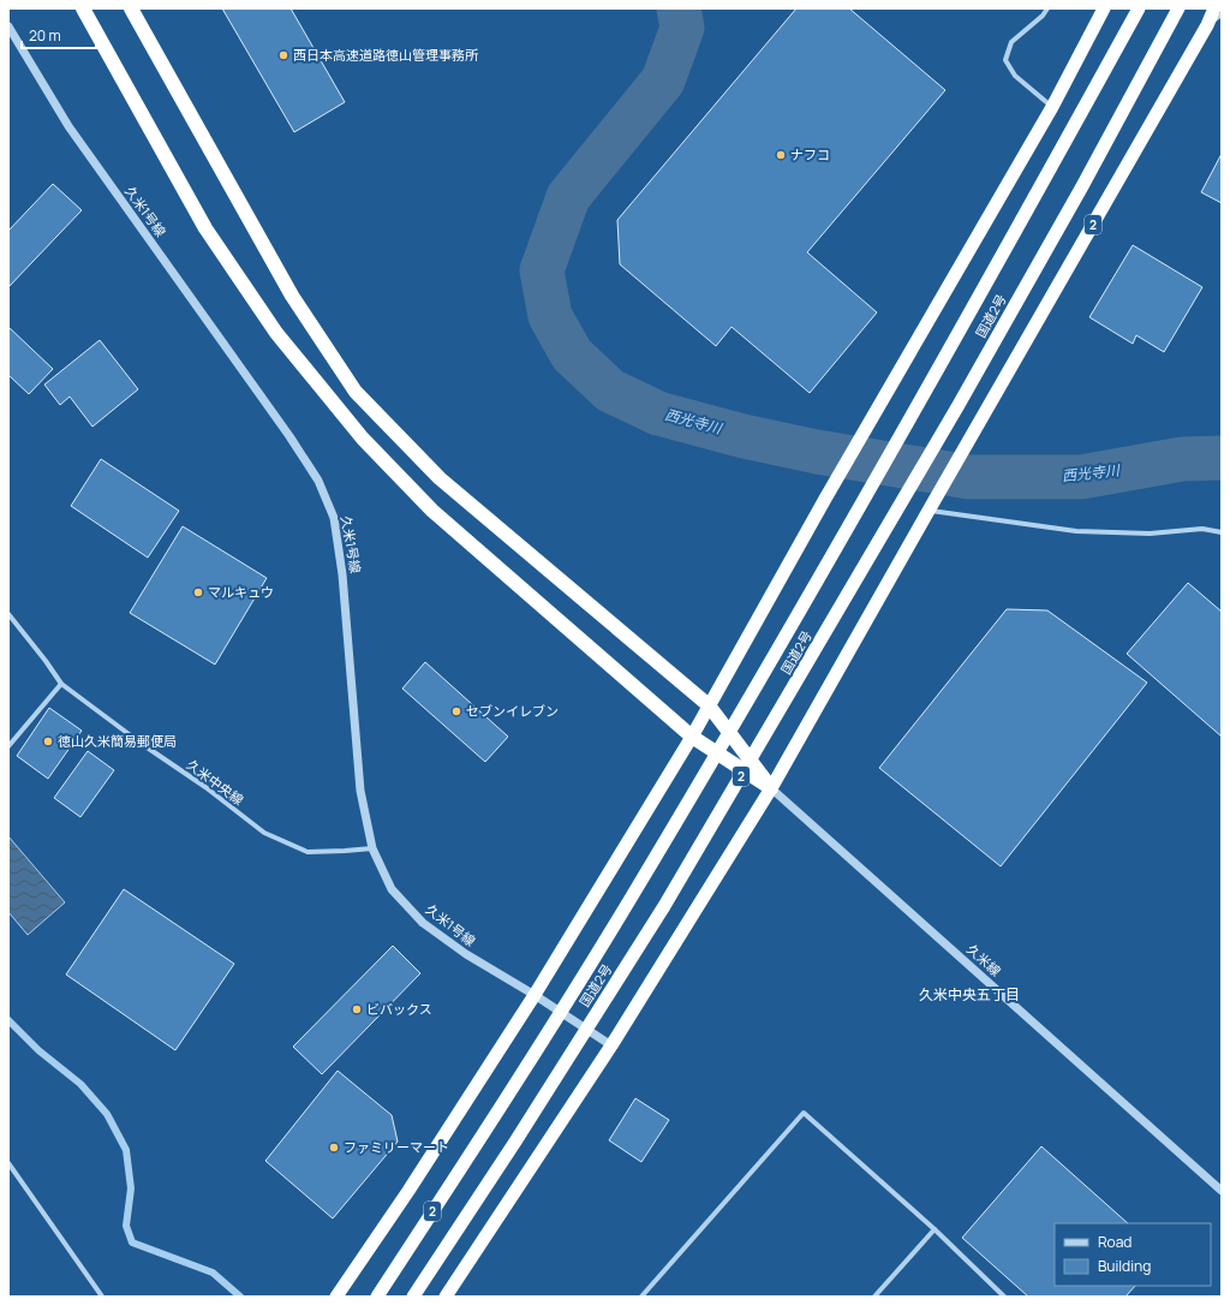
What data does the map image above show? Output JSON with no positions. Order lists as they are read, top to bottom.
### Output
{
  "streets": {
    "highway": ["2", "国道2号"],
    "street": ["久米1号線", "久米中央線", "久米線"]
  },
  "crossings": [
    ["久米1号線", "2"],
    ["久米1号線", "久米中央線"],
    ["2", "久米線"]
  ],
  "districts": ["久米中央五丁目"],
  "water": ["西光寺川"],
  "places": [
    "西日本高速道路徳山管理事務所",
    "ナフコ",
    "マルキュウ",
    "セブンイレブン",
    "徳山久米簡易郵便局",
    "ビバックス",
    "ファミリーマート"
  ],
  "legend": ["Road", "Building"],
  "scale_bar": "20 m"
}
